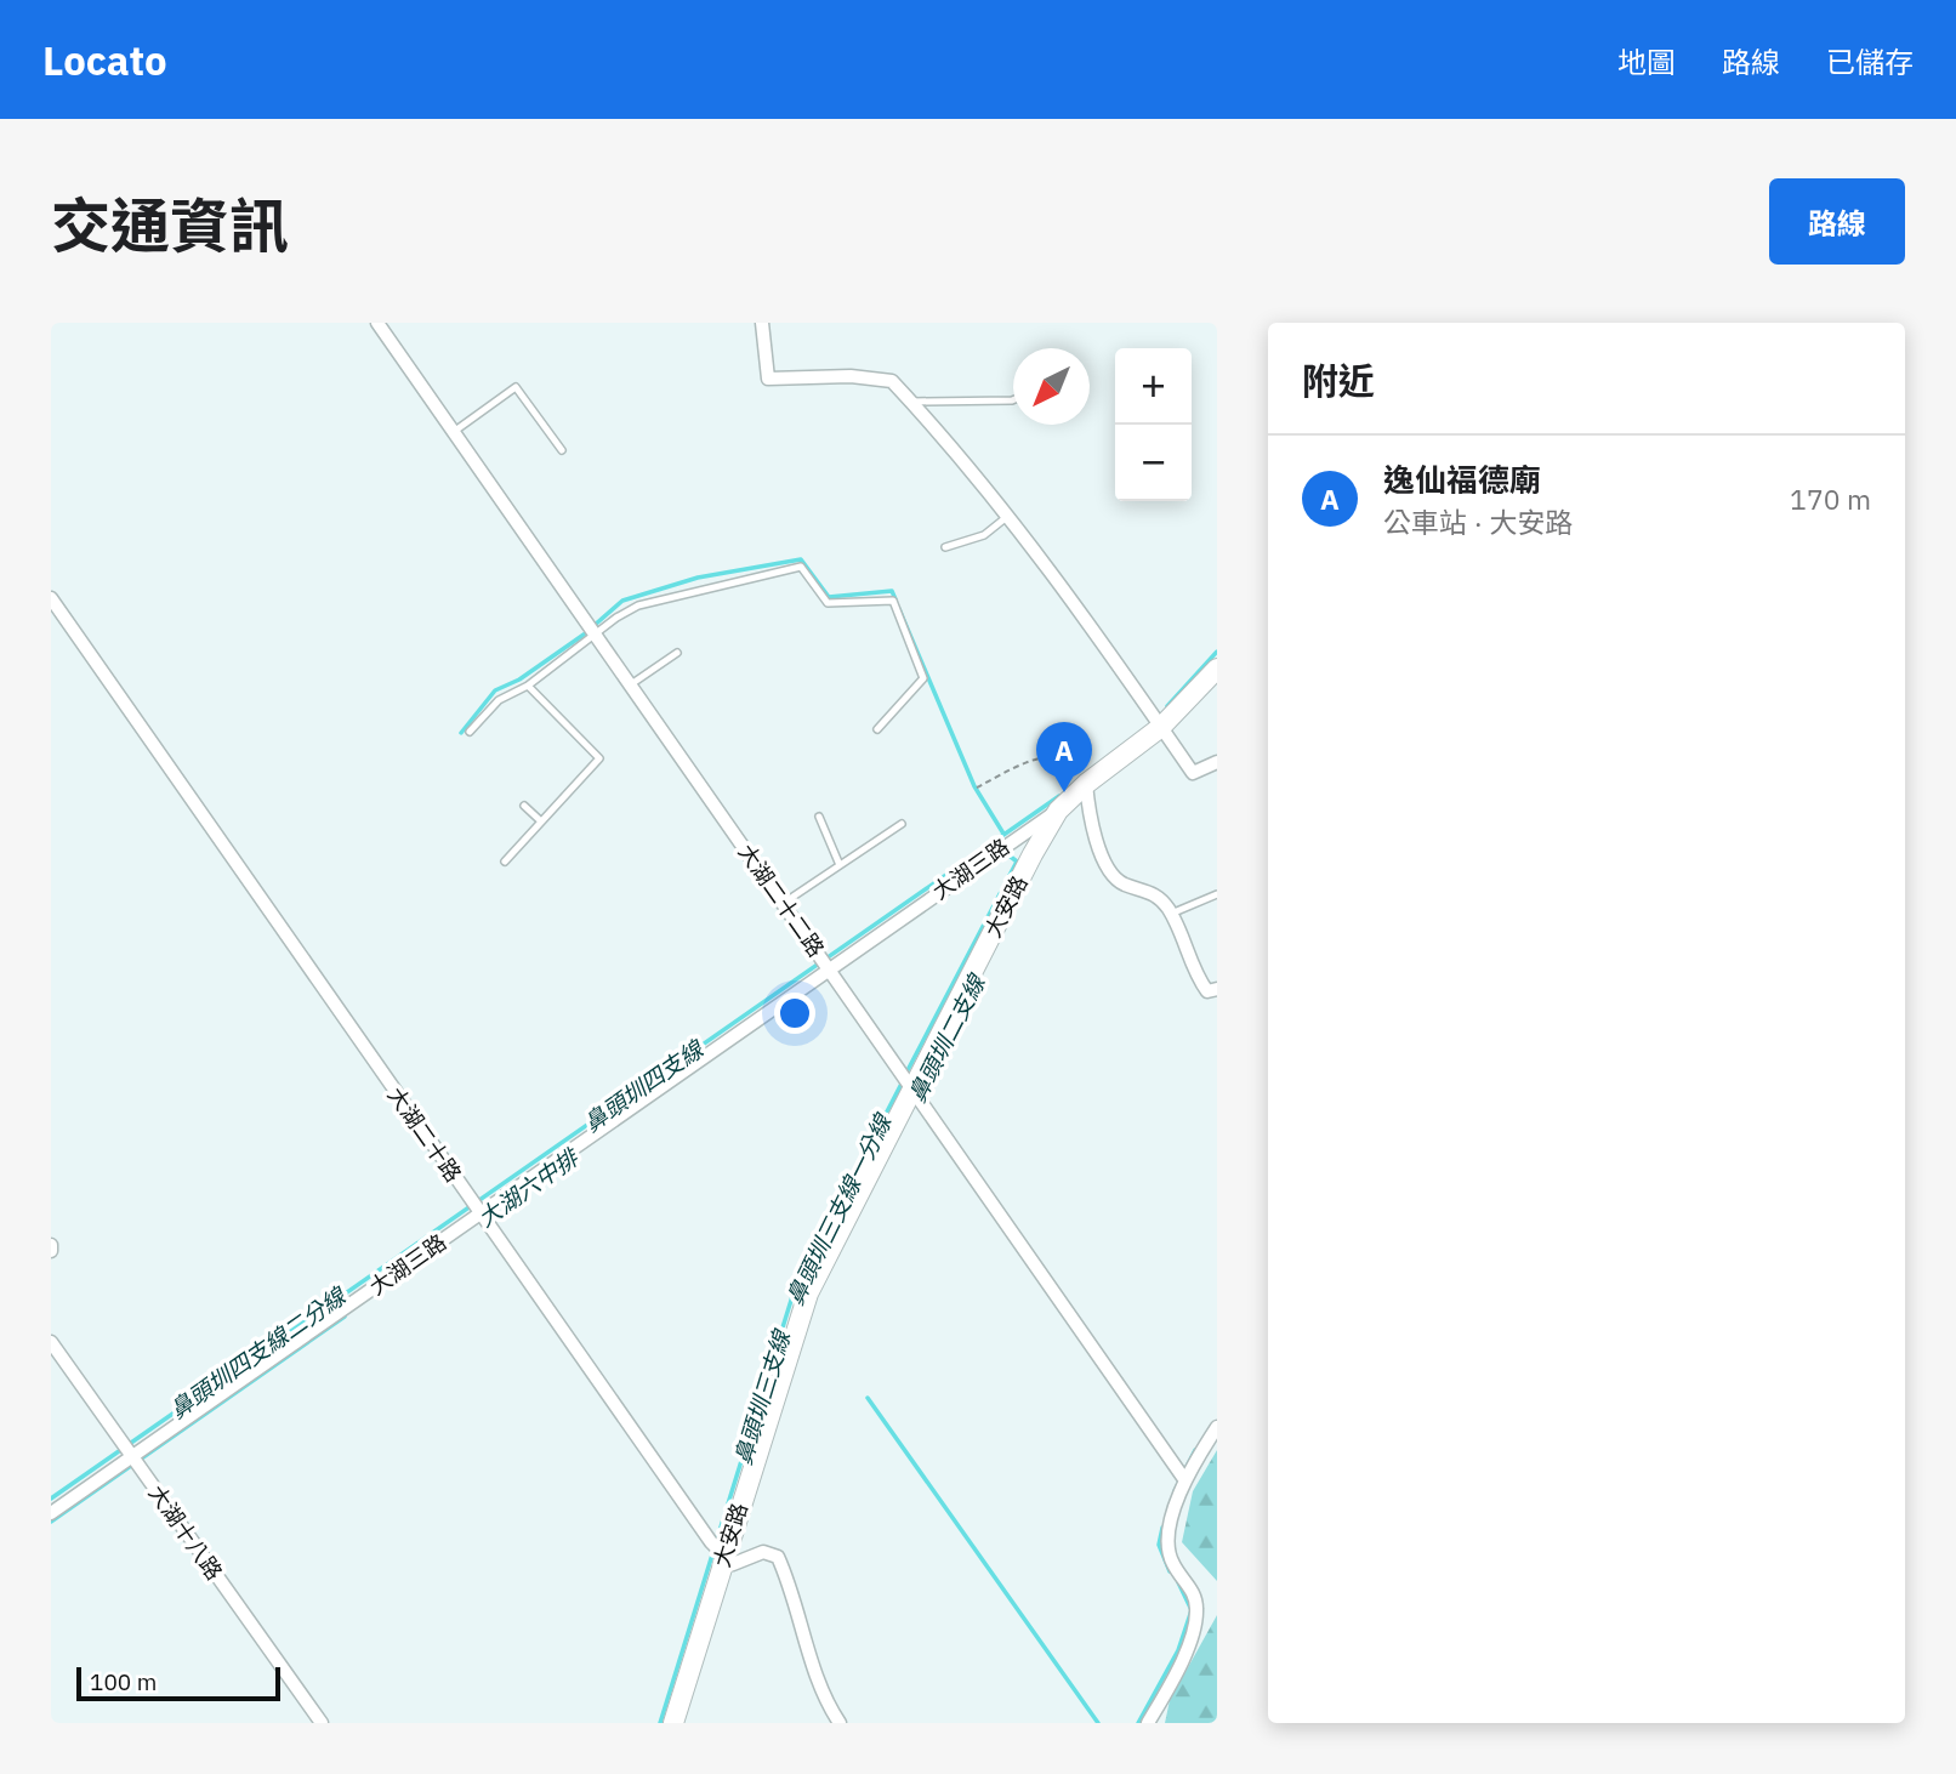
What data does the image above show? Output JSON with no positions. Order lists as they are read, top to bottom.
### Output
{
  "streets": {
    "street": [
      "大湖三路",
      "大湖二十二路",
      "大安路",
      "大湖二十路",
      "大湖十八路"
    ]
  },
  "crossings": [
    ["大湖三路", "大湖二十二路"],
    ["大湖三路", "大安路"],
    ["大湖三路", "大湖二十路"],
    ["大湖三路", "大湖十八路"],
    ["大湖二十二路", "大安路"],
    ["大安路", "大湖二十路"]
  ],
  "water": [
    "鼻頭圳二支線",
    "鼻頭圳四支線",
    "大湖六中排",
    "鼻頭圳三支線一分線",
    "鼻頭圳四支線二分線",
    "鼻頭圳三支線"
  ],
  "scale_bar": "100 m",
  "north": "bottom left",
  "page": {
    "header": "Locato",
    "nav": ["地圖", "路線", "已儲存"],
    "title": "交通資訊",
    "buttons": "路線",
    "heading": "附近",
    "map_buttons": ["+", "−"],
    "list": [
      {
        "mark": "A",
        "name": "逸仙福德廟",
        "note": "公車站 · 大安路",
        "value": "170 m"
      }
    ],
    "pins": "A",
    "scale": "100 m"
  }
}
